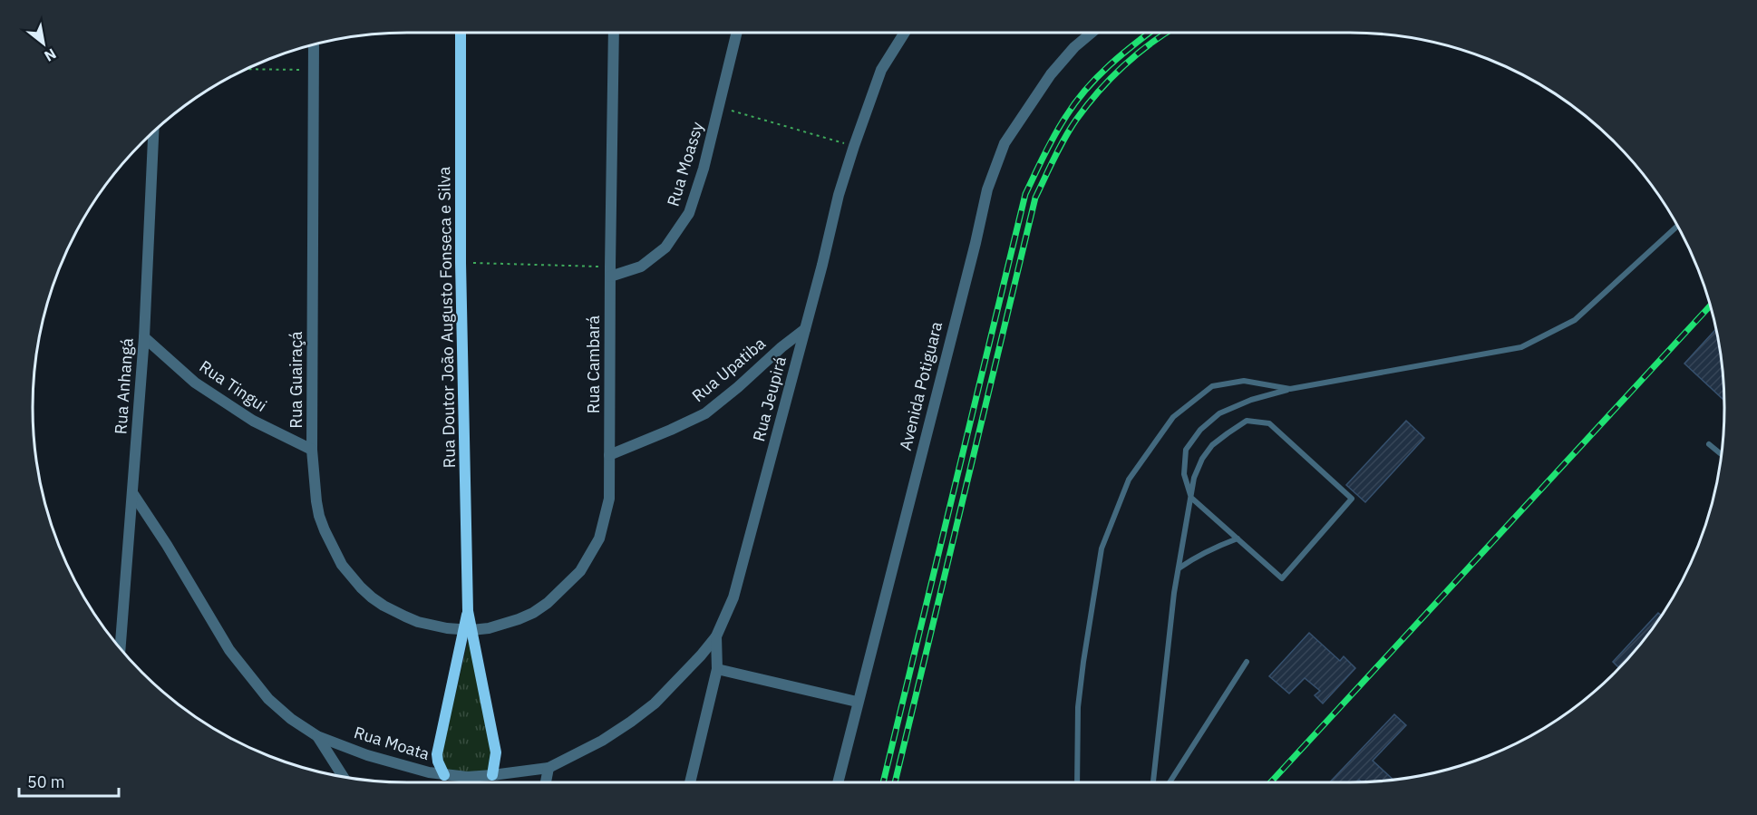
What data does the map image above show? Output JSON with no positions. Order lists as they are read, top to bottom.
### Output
{
  "streets": {
    "street": [
      "Rua Moassy",
      "Rua Doutor João Augusto Fonseca e Silva",
      "Rua Cambará",
      "Rua Upatiba",
      "Rua Guairaçá",
      "Rua Anhangá",
      "Rua Tingui",
      "Avenida Potiguara",
      "Rua Jeupirá",
      "Rua Moata"
    ]
  },
  "crossings": [
    ["Rua Moassy", "Rua Cambará"],
    ["Rua Doutor João Augusto Fonseca e Silva", "Rua Cambará"],
    ["Rua Doutor João Augusto Fonseca e Silva", "Rua Guairaçá"],
    ["Rua Doutor João Augusto Fonseca e Silva", "Rua Moata"],
    ["Rua Cambará", "Rua Upatiba"],
    ["Rua Cambará", "Rua Guairaçá"],
    ["Rua Upatiba", "Rua Jeupirá"],
    ["Rua Guairaçá", "Rua Tingui"],
    ["Rua Anhangá", "Rua Tingui"],
    ["Rua Anhangá", "Rua Moata"],
    ["Rua Jeupirá", "Rua Moata"]
  ],
  "scale_bar": "50 m",
  "north": "bottom right"
}
